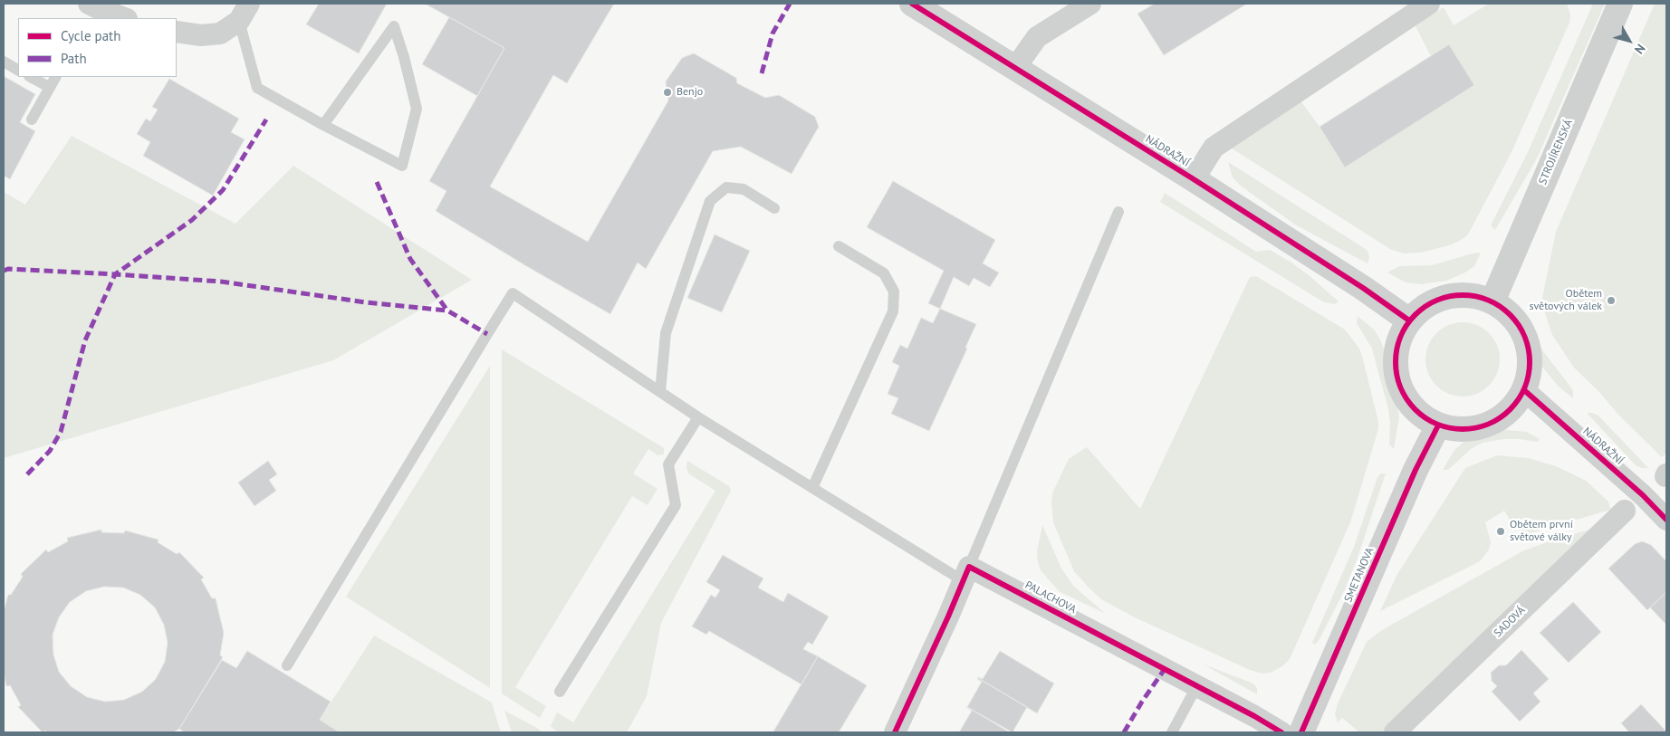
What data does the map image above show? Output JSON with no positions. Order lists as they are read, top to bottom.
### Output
{
  "streets": {
    "street": [
      "NÁDRAŽNÍ",
      "STROJÍRENSKÁ",
      "SMETANOVA",
      "PALACHOVA",
      "SADOVÁ"
    ]
  },
  "crossings": [
    ["NÁDRAŽNÍ", "STROJÍRENSKÁ"],
    ["NÁDRAŽNÍ", "SMETANOVA"],
    ["STROJÍRENSKÁ", "SMETANOVA"]
  ],
  "places": ["Benjo", "Obětem světových válek", "Obětem první světové války"],
  "legend": ["Cycle path", "Path"],
  "north": "bottom right"
}
